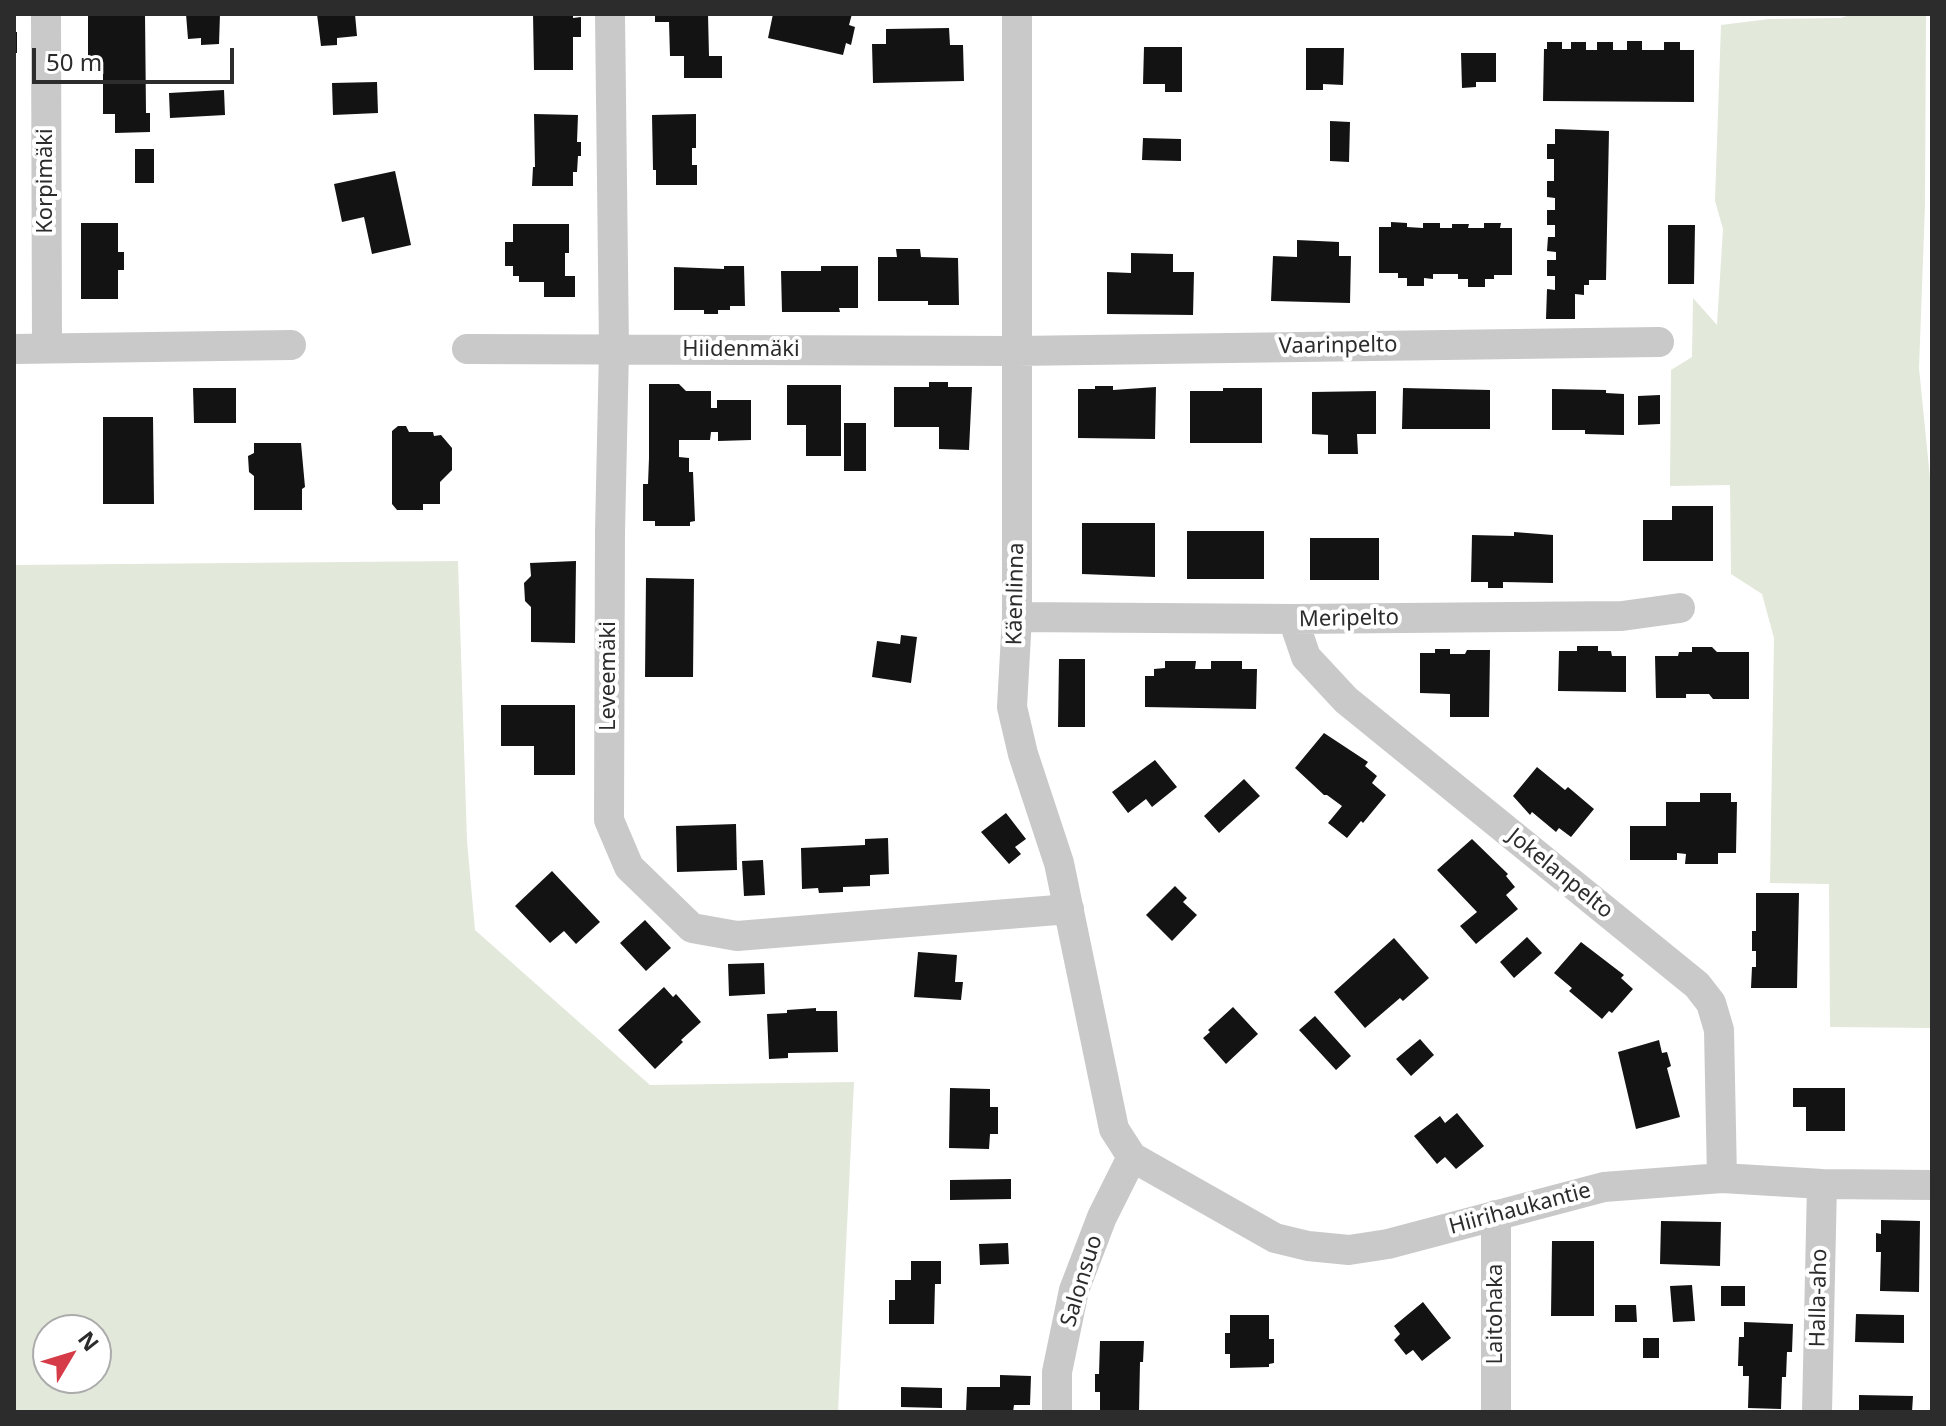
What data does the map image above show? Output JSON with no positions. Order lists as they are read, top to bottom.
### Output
{
  "streets": {
    "street": [
      "Korpimäki",
      "Vaarinpelto",
      "Hiidenmäki",
      "Käenlinna",
      "Meripelto",
      "Leveemäki",
      "Jokelanpelto",
      "Hiirihaukantie",
      "Salonsuo",
      "Halla-aho",
      "Laitohaka"
    ]
  },
  "crossings": [
    ["Vaarinpelto", "Hiidenmäki"],
    ["Vaarinpelto", "Käenlinna"],
    ["Hiidenmäki", "Käenlinna"],
    ["Hiidenmäki", "Leveemäki"],
    ["Käenlinna", "Meripelto"],
    ["Käenlinna", "Leveemäki"],
    ["Käenlinna", "Hiirihaukantie"],
    ["Käenlinna", "Salonsuo"],
    ["Meripelto", "Jokelanpelto"],
    ["Jokelanpelto", "Hiirihaukantie"],
    ["Hiirihaukantie", "Salonsuo"],
    ["Hiirihaukantie", "Halla-aho"],
    ["Hiirihaukantie", "Laitohaka"]
  ],
  "scale_bar": "50 m",
  "north": "top right"
}
